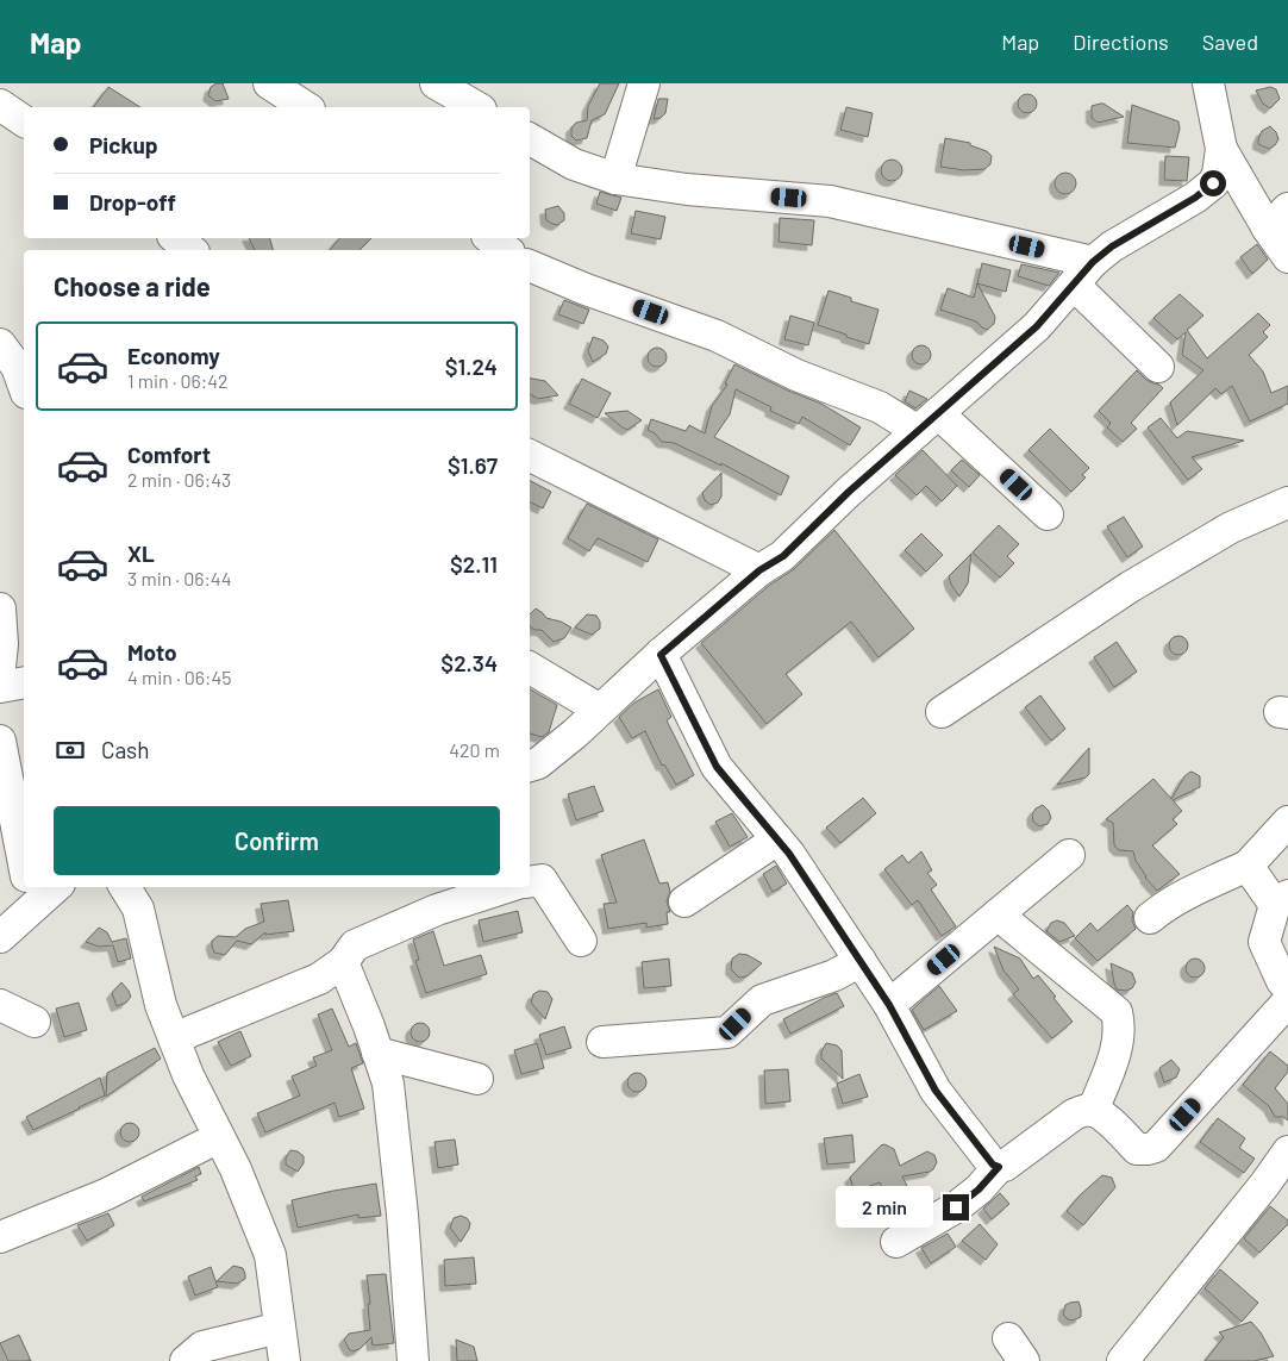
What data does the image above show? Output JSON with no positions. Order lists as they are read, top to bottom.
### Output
{
  "page": {
    "header": "Map",
    "nav": ["Map", "Directions", "Saved"],
    "banner": ["Pickup", "Drop-off"],
    "heading": "Choose a ride",
    "list": [
      {
        "name": "Economy",
        "note": "1 min · 06:42",
        "value": "$1.24"
      },
      {
        "name": "Comfort",
        "note": "2 min · 06:43",
        "value": "$1.67"
      },
      {
        "name": "XL",
        "note": "3 min · 06:44",
        "value": "$2.11"
      },
      {
        "name": "Moto",
        "note": "4 min · 06:45",
        "value": "$2.34"
      }
    ],
    "pay": ["Cash", "420 m"],
    "buttons": "Confirm",
    "bubble": "2 min"
  }
}
